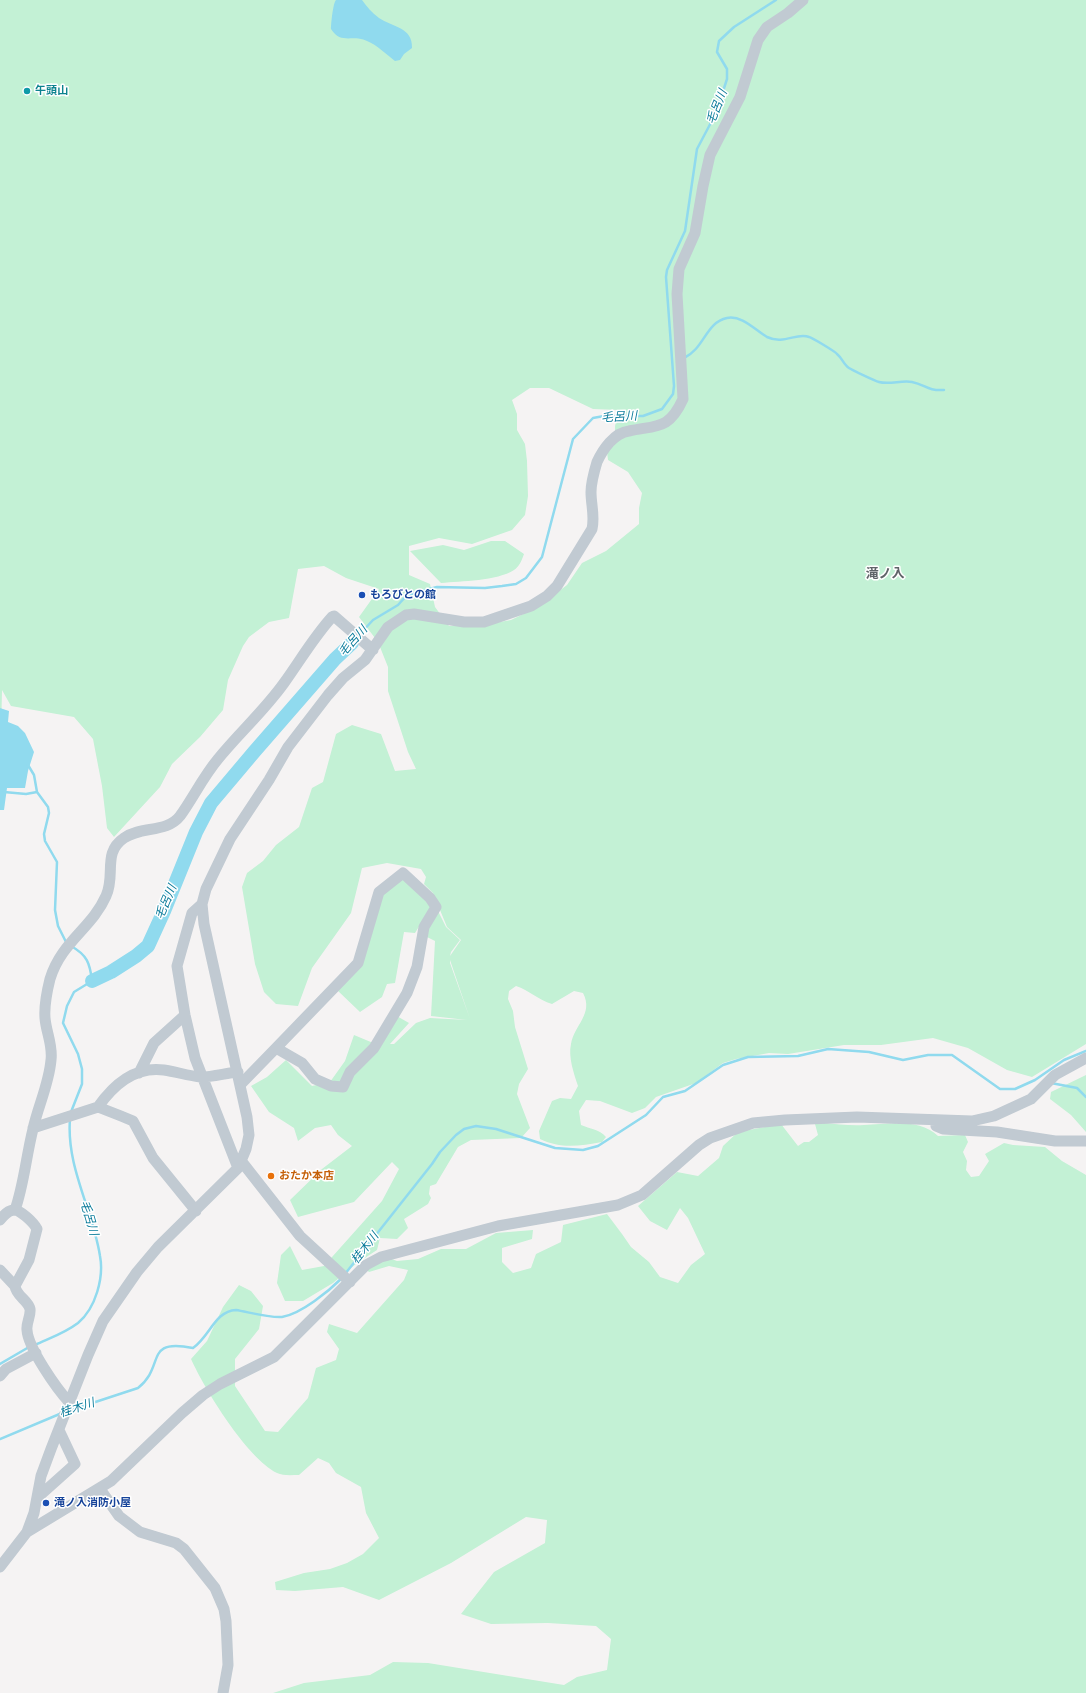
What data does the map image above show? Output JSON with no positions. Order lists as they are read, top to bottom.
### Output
{
  "districts": ["滝ノ入"],
  "water": ["毛呂川", "桂木川"],
  "places": [
    "午頭山",
    "もろびとの館",
    "おたか本店",
    "滝ノ入消防小屋"
  ]
}
